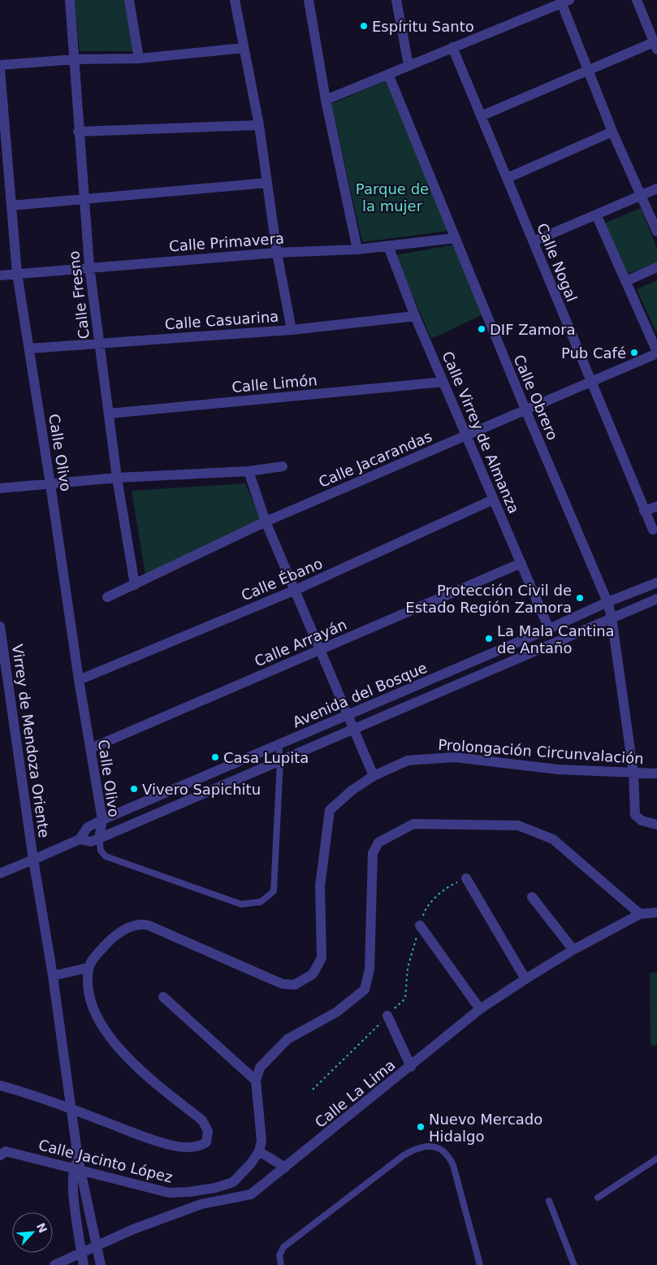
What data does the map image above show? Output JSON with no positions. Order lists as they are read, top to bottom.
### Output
{
  "streets": {
    "street": [
      "Calle Primavera",
      "Calle Nogal",
      "Calle Fresno",
      "Calle Casuarina",
      "Calle Limón",
      "Calle Obrero",
      "Calle Virrey de Almanza",
      "Calle Olivo",
      "Calle Jacarandas",
      "Calle Ébano",
      "Calle Arrayán",
      "Avenida del Bosque",
      "Virrey de Mendoza Oriente",
      "Prolongación Circunvalación",
      "Calle La Lima",
      "Calle Jacinto López"
    ]
  },
  "crossings": [
    ["Calle Primavera", "Calle Fresno"],
    ["Calle Primavera", "Calle Obrero"],
    ["Calle Primavera", "Calle Virrey de Almanza"],
    ["Calle Primavera", "Calle Olivo"],
    ["Calle Nogal", "Calle Jacarandas"],
    ["Calle Fresno", "Calle Casuarina"],
    ["Calle Fresno", "Calle Limón"],
    ["Calle Fresno", "Calle Jacarandas"],
    ["Calle Casuarina", "Calle Virrey de Almanza"],
    ["Calle Casuarina", "Calle Olivo"],
    ["Calle Limón", "Calle Virrey de Almanza"],
    ["Calle Obrero", "Calle Jacarandas"],
    ["Calle Obrero", "Avenida del Bosque"],
    ["Calle Obrero", "Prolongación Circunvalación"],
    ["Calle Virrey de Almanza", "Calle Jacarandas"],
    ["Calle Virrey de Almanza", "Calle Ébano"],
    ["Calle Virrey de Almanza", "Calle Arrayán"],
    ["Calle Virrey de Almanza", "Avenida del Bosque"],
    ["Calle Olivo", "Calle Ébano"],
    ["Calle Olivo", "Calle Arrayán"],
    ["Calle Olivo", "Avenida del Bosque"],
    ["Avenida del Bosque", "Virrey de Mendoza Oriente"],
    ["Virrey de Mendoza Oriente", "Calle Jacinto López"]
  ],
  "parks": ["Parque de la mujer"],
  "places": [
    "Espíritu Santo",
    "DIF Zamora",
    "Pub Café",
    "Protección Civil de Estado Región Zamora",
    "La Mala Cantina de Antaño",
    "Casa Lupita",
    "Vivero Sapichitu",
    "Nuevo Mercado Hidalgo"
  ],
  "north": "top right"
}
